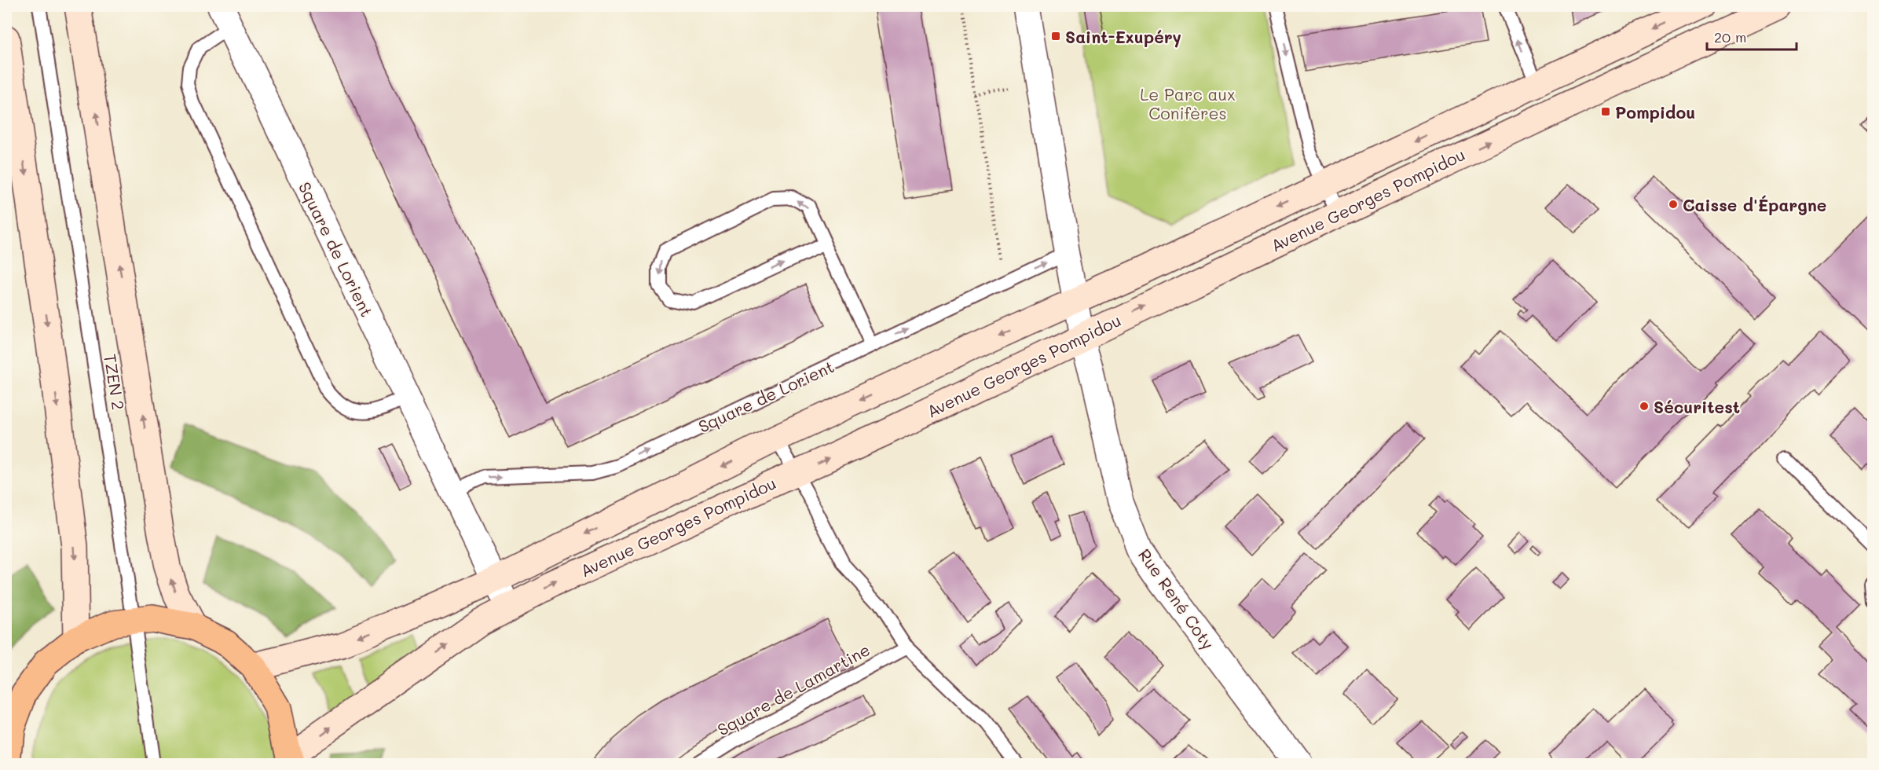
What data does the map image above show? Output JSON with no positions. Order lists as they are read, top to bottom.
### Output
{
  "streets": {
    "main road": ["Avenue Georges Pompidou"],
    "street": ["Square de Lorient", "Rue René Coty"],
    "lane": ["TZEN 2", "Square de Lamartine"]
  },
  "crossings": [
    ["Avenue Georges Pompidou", "Square de Lorient"],
    ["Avenue Georges Pompidou", "Rue René Coty"],
    ["Square de Lorient", "Rue René Coty"]
  ],
  "one_way": ["Square de Lorient"],
  "parks": ["Le Parc aux Conifères"],
  "places": {
    "transit": ["Saint-Exupéry", "Pompidou"],
    "other": ["Caisse d'Épargne", "Sécuritest"]
  },
  "scale_bar": "20 m"
}
